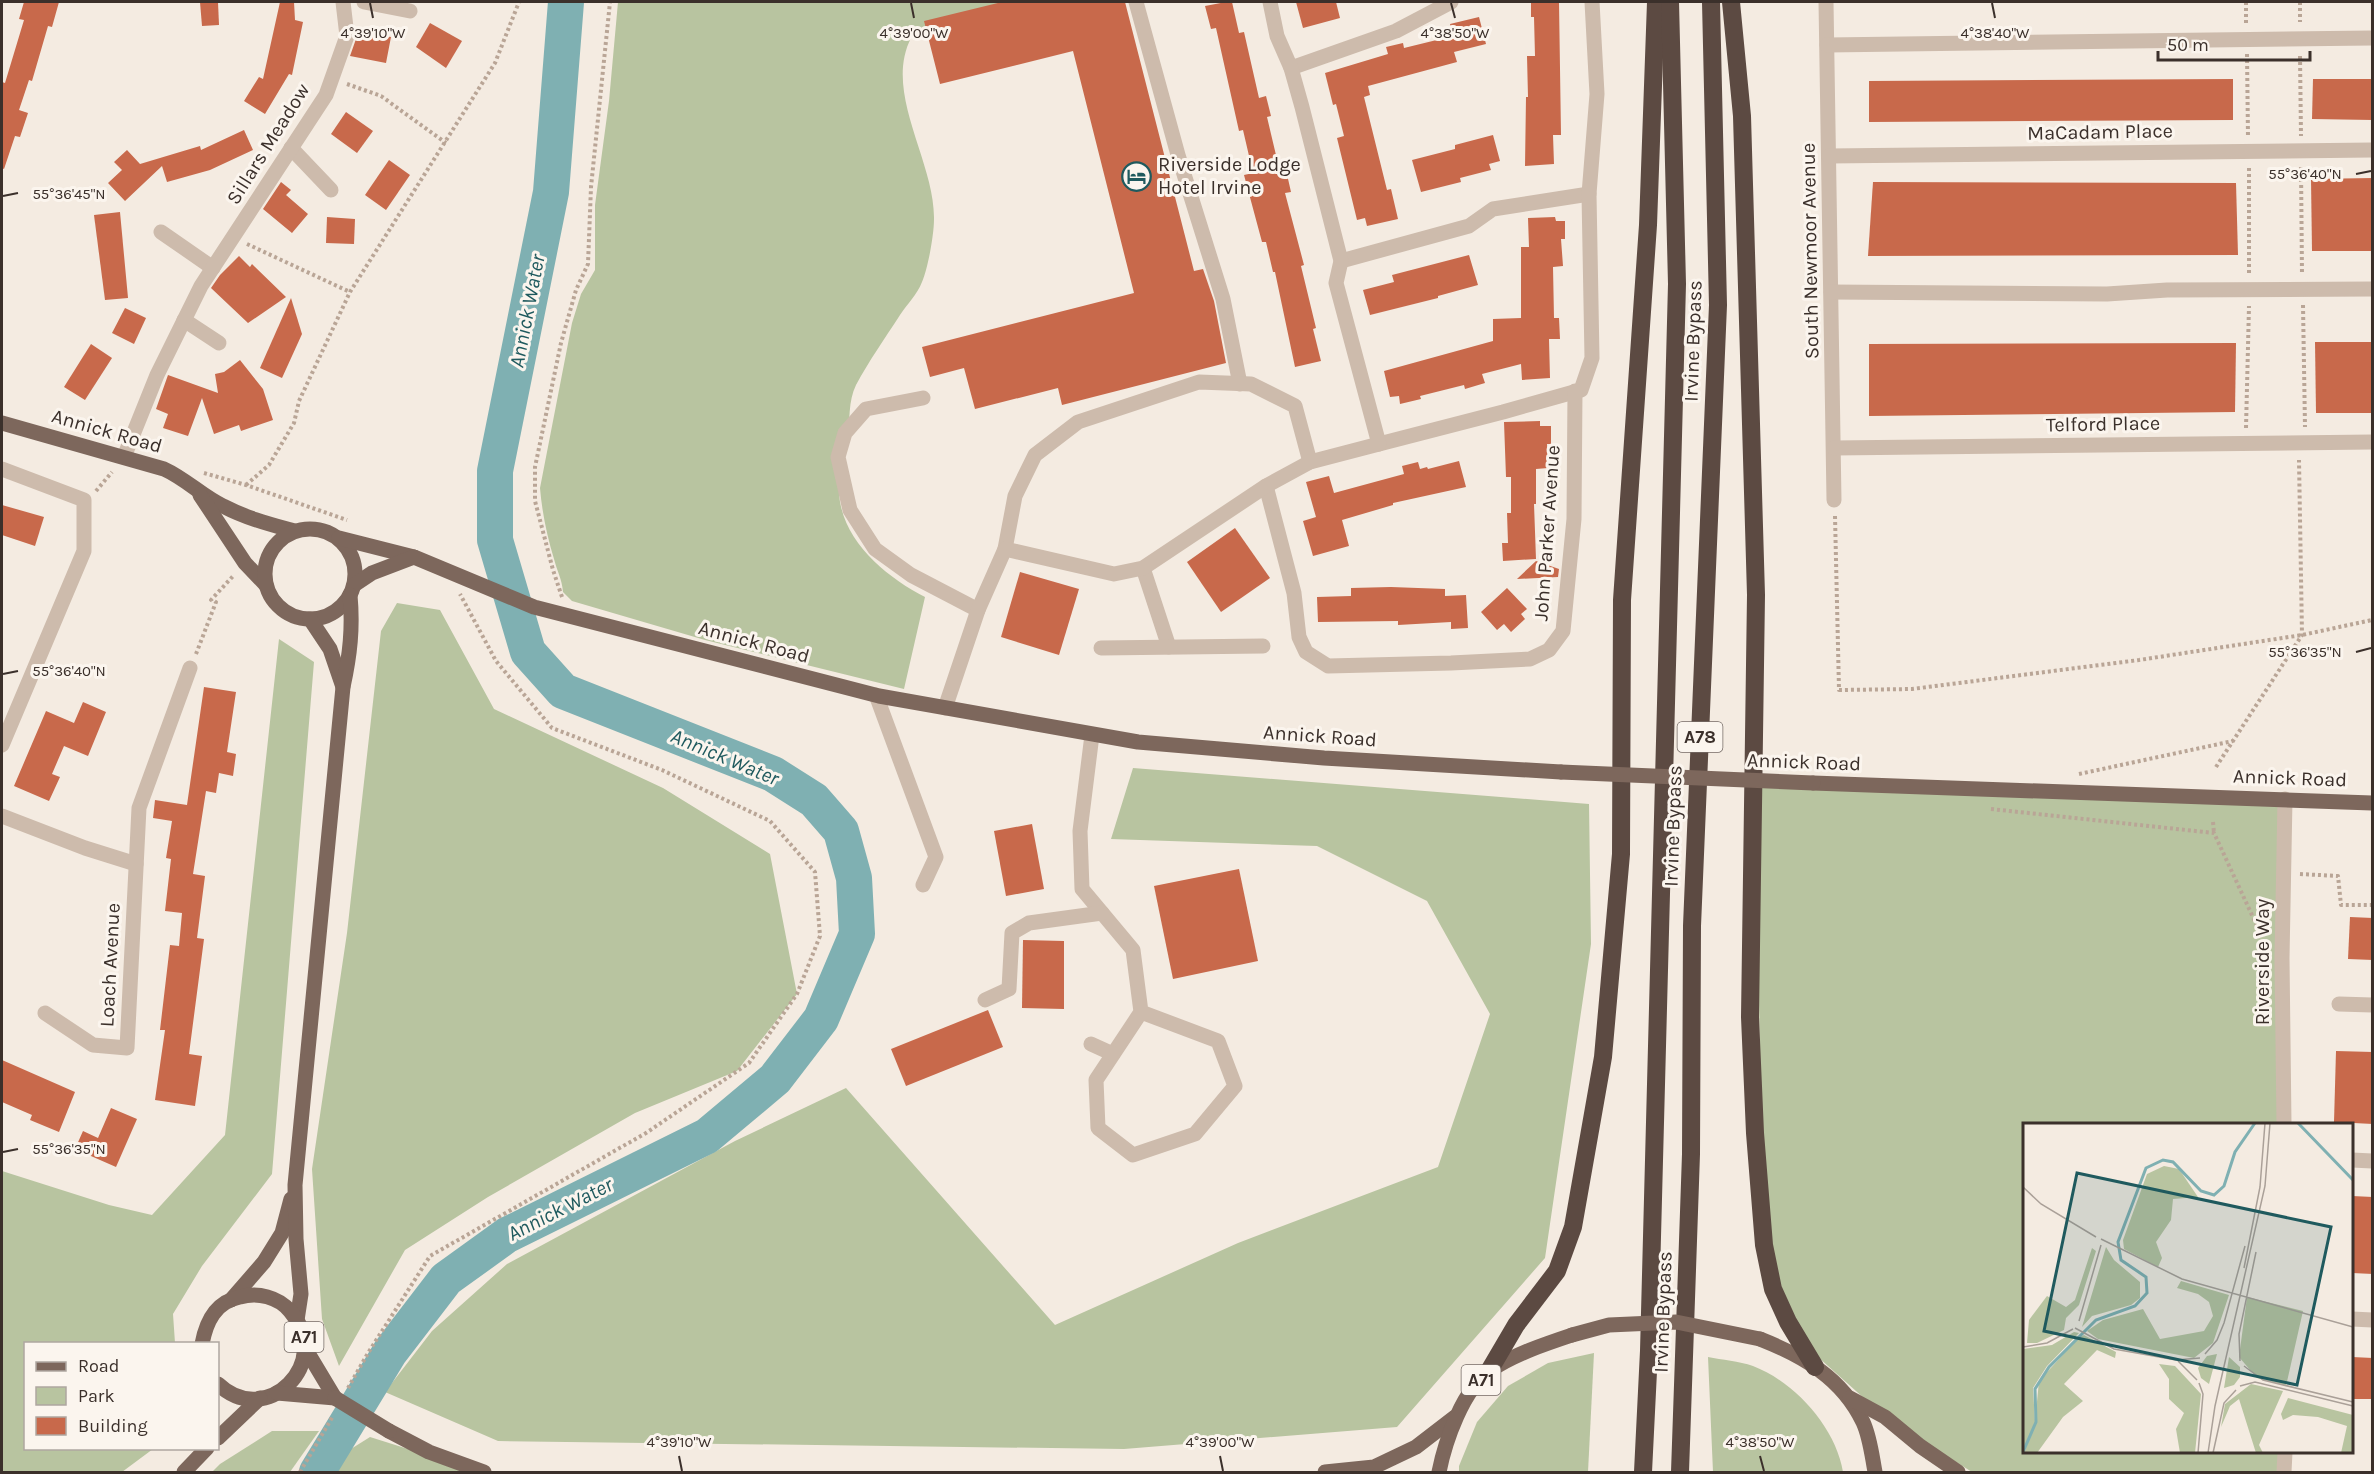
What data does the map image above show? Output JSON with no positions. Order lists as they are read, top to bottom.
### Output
{
  "streets": {
    "highway": ["Irvine Bypass", "A78"],
    "main road": ["Annick Road", "A71"],
    "street": [
      "MaCadam Place",
      "Sillars Meadow",
      "South Newmoor Avenue",
      "Telford Place",
      "John Parker Avenue",
      "Riverside Way",
      "Loach Avenue"
    ]
  },
  "crossings": [
    ["MaCadam Place", "South Newmoor Avenue"],
    ["Sillars Meadow", "Annick Road"],
    ["South Newmoor Avenue", "Telford Place"],
    ["Annick Road", "Riverside Way"]
  ],
  "water": ["Annick Water"],
  "places": {
    "hotel": ["Riverside Lodge Hotel Irvine"]
  },
  "legend": ["Road", "Park", "Building"],
  "scale_bar": "50 m",
  "coordinates": [
    "4°39'10\"W",
    "4°39'00\"W",
    "4°38'50\"W",
    "4°38'40\"W",
    "55°36'40\"N",
    "55°36'45\"N",
    "55°36'35\"N"
  ]
}
